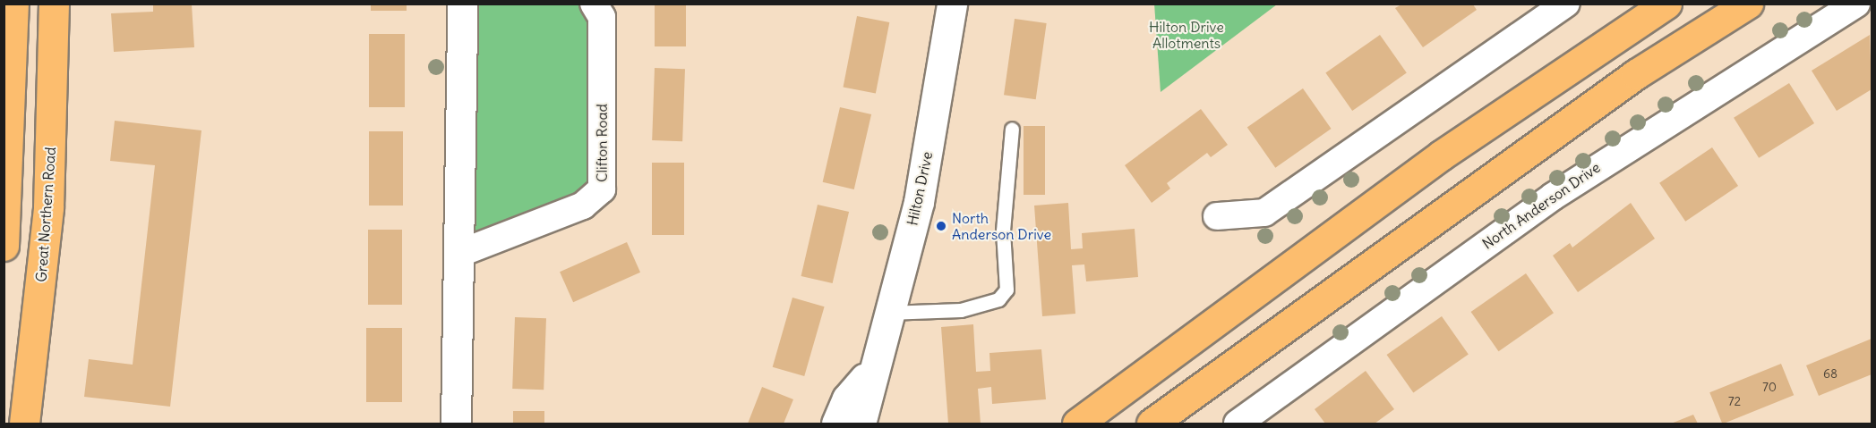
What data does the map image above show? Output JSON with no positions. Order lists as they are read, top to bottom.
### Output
{
  "streets": {
    "main road": ["Great Northern Road"],
    "street": ["Clifton Road", "Hilton Drive", "North Anderson Drive"]
  },
  "parks": ["Hilton Drive Allotments"],
  "places": ["North Anderson Drive"],
  "house_numbers": ["68", "70", "72"]
}
